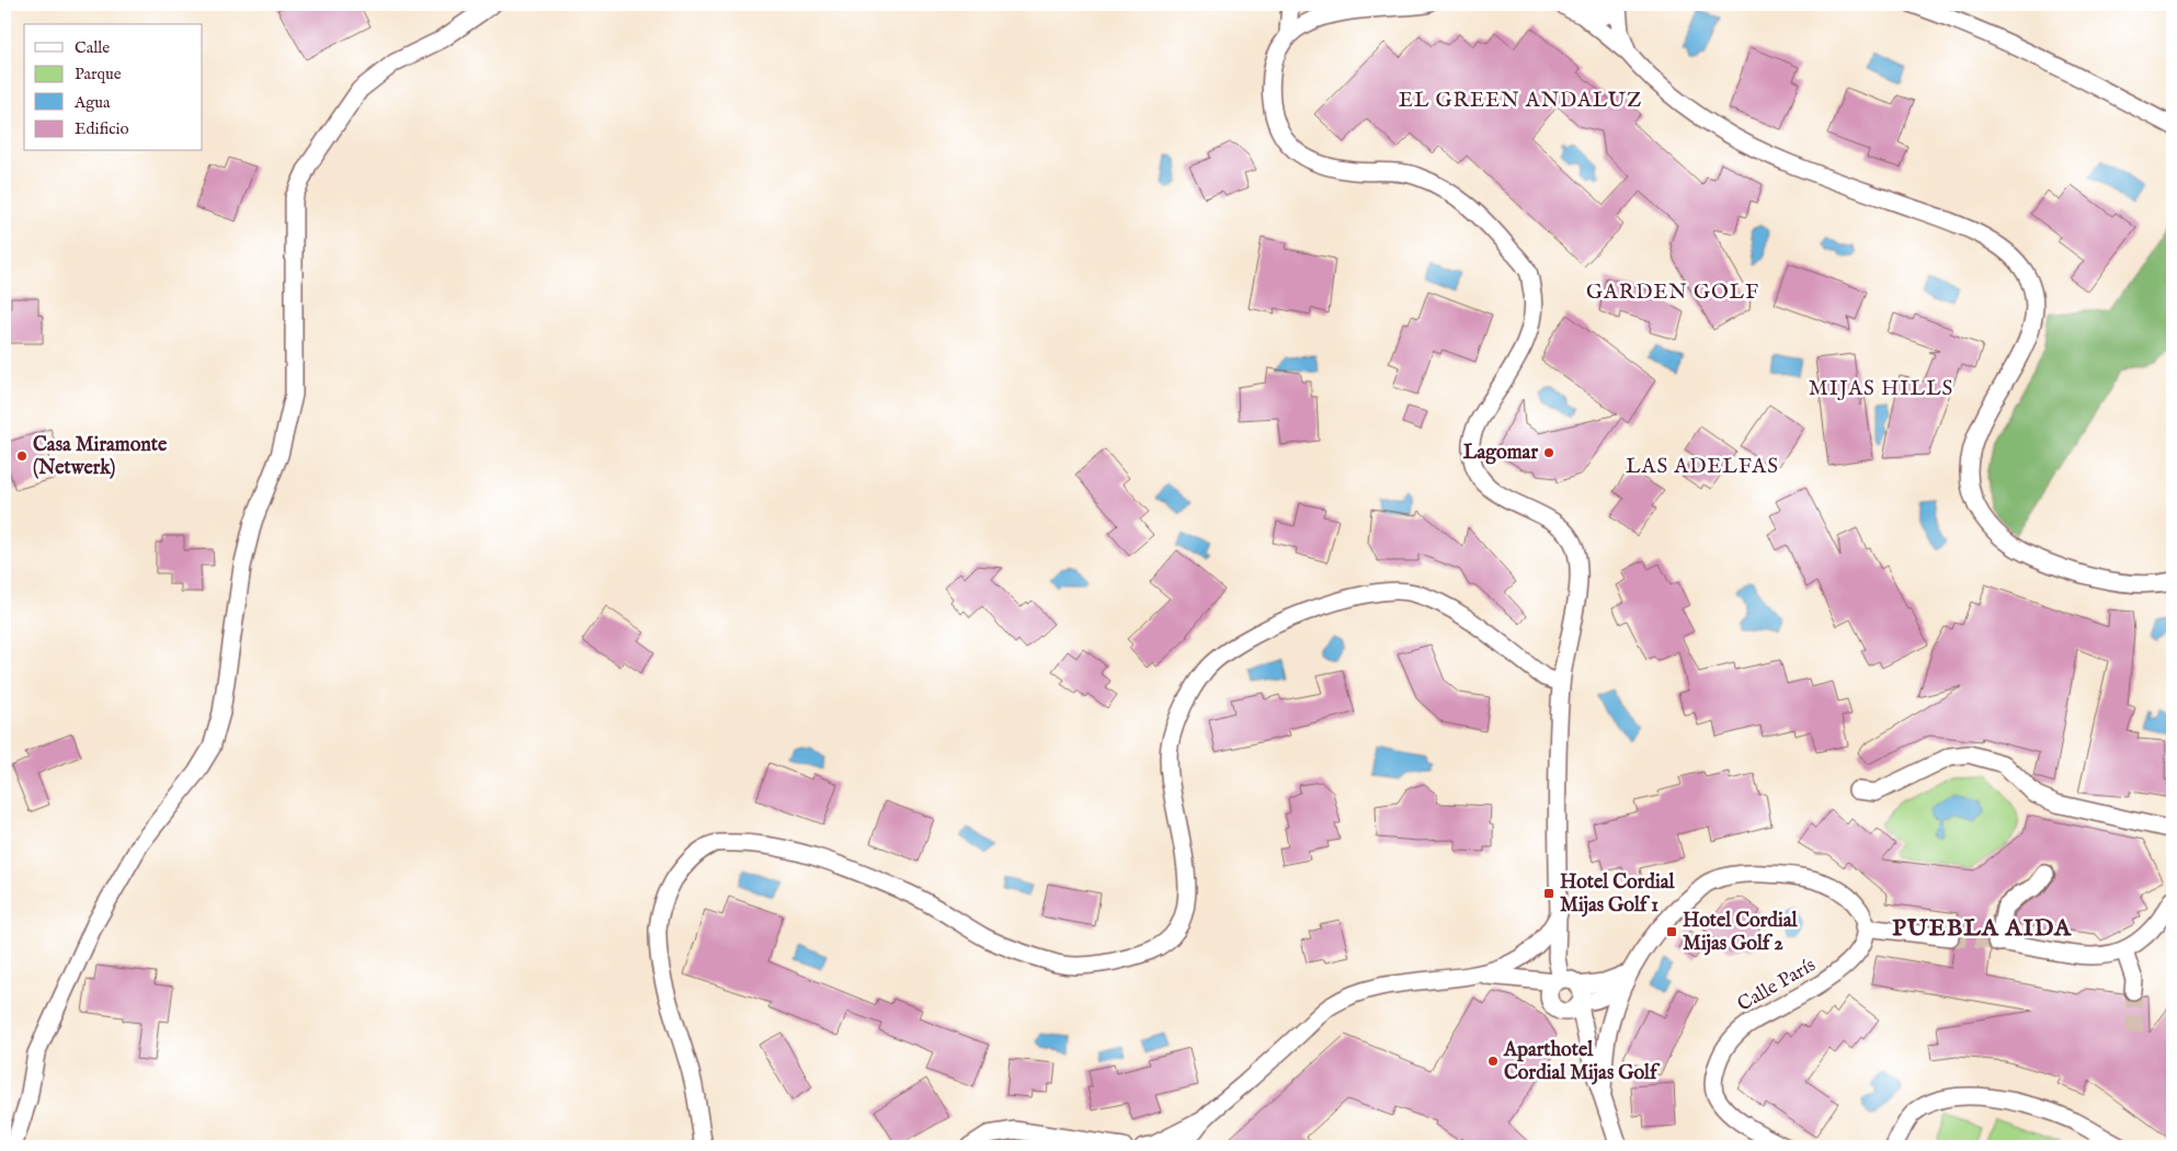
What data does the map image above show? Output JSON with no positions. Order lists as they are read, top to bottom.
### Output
{
  "streets": {
    "street": ["Calle París"]
  },
  "districts": [
    "EL GREEN ANDALUZ",
    "GARDEN GOLF",
    "MIJAS HILLS",
    "LAS ADELFAS",
    "PUEBLA AIDA"
  ],
  "places": {
    "other": ["Lagomar", "Casa Miramonte (Netwerk)", "Aparthotel Cordial Mijas Golf"],
    "transit": ["Hotel Cordial Mijas Golf 1", "Hotel Cordial Mijas Golf 2"]
  },
  "legend": [
    "Calle",
    "Parque",
    "Agua",
    "Edificio"
  ]
}
